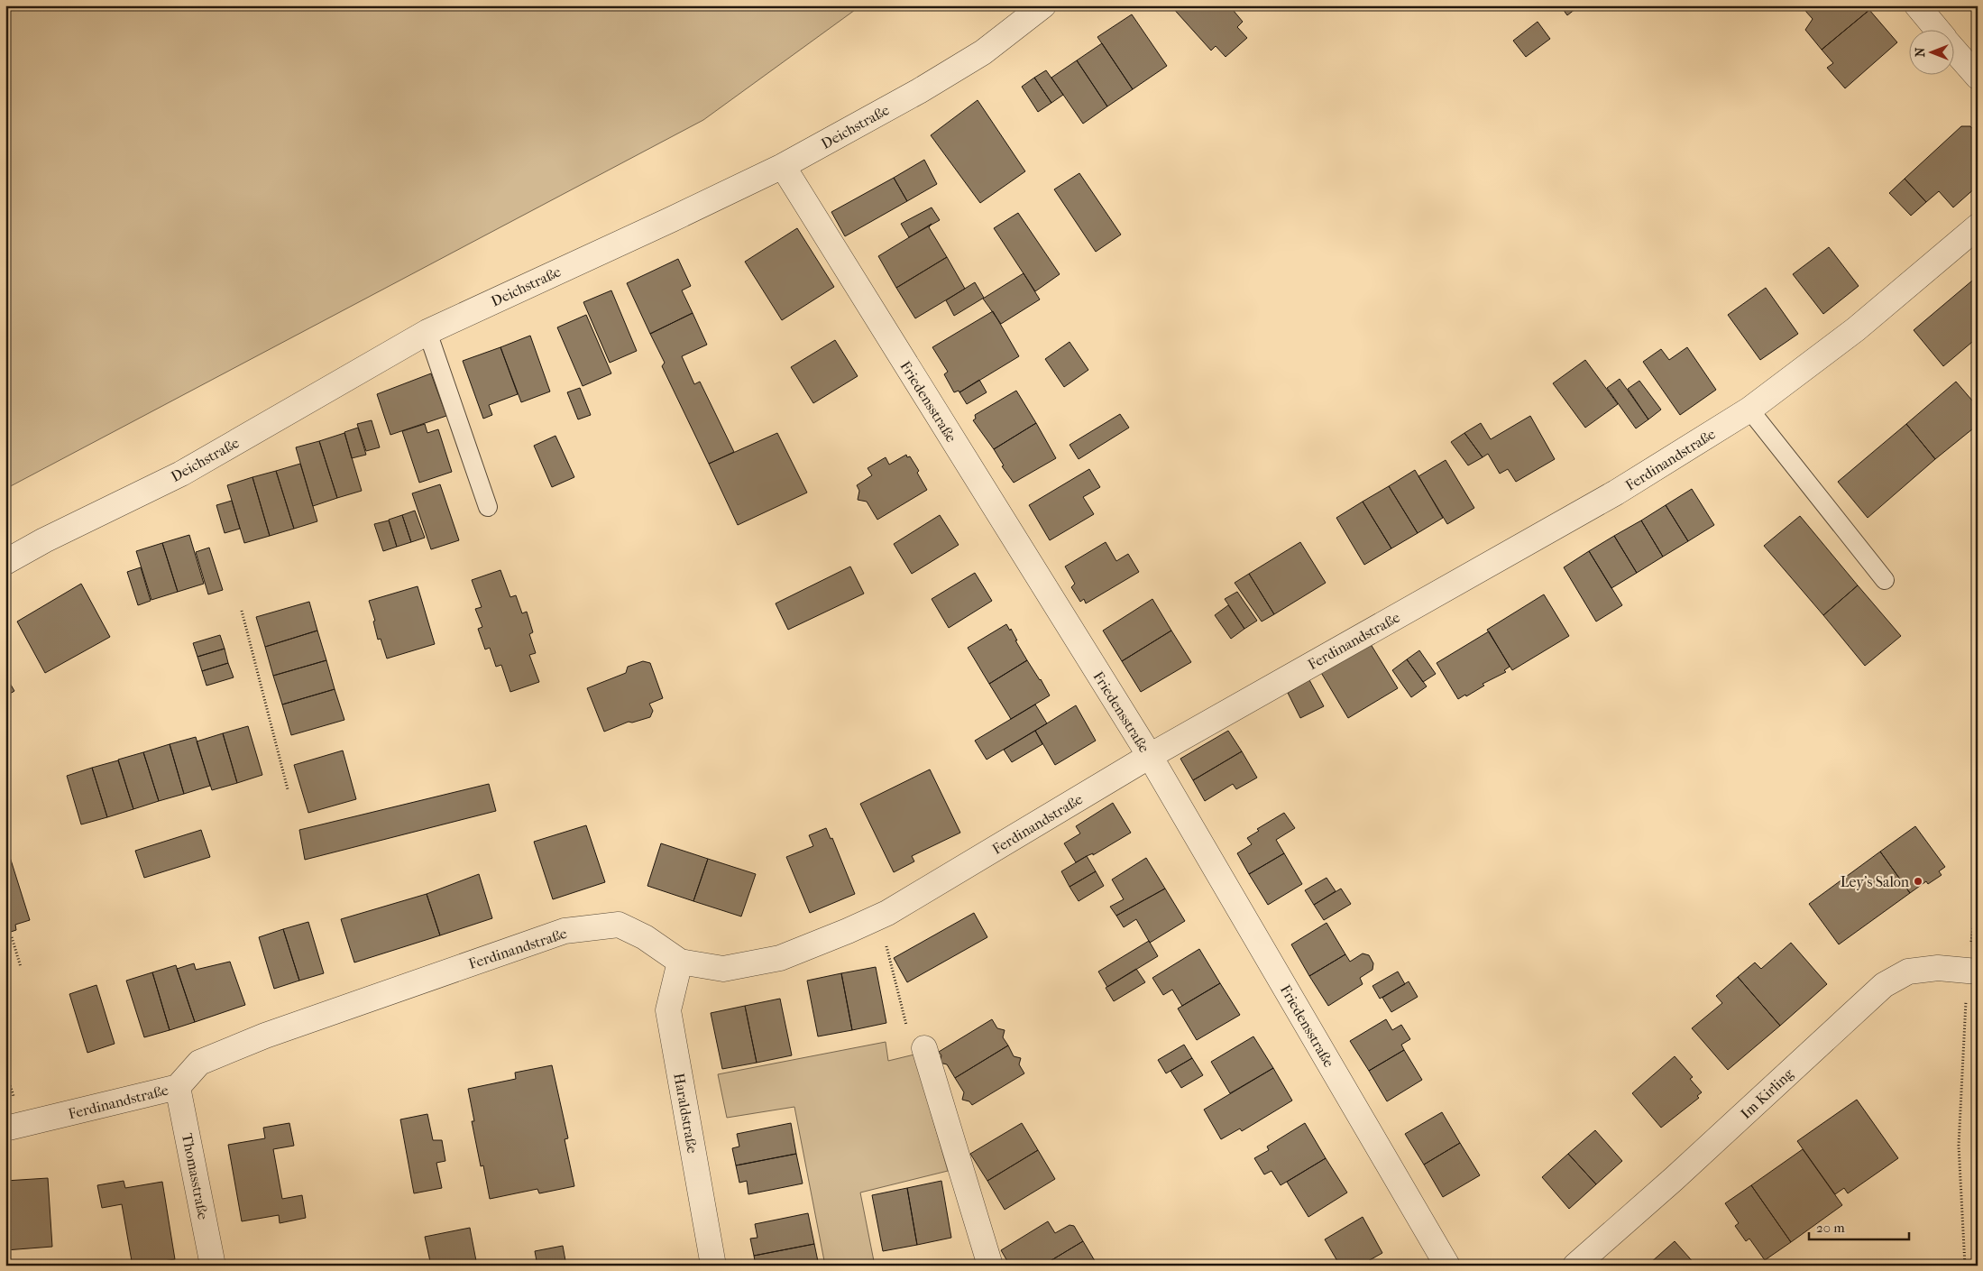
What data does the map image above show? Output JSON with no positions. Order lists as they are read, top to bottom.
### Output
{
  "streets": {
    "street": [
      "Deichstraße",
      "Friedensstraße",
      "Ferdinandstraße",
      "Im Kirling",
      "Haraldstraße",
      "Thomasstraße"
    ]
  },
  "crossings": [
    ["Deichstraße", "Friedensstraße"],
    ["Friedensstraße", "Ferdinandstraße"],
    ["Ferdinandstraße", "Haraldstraße"],
    ["Ferdinandstraße", "Thomasstraße"]
  ],
  "places": ["Ley's Salon"],
  "scale_bar": "20 m",
  "north": "left"
}
